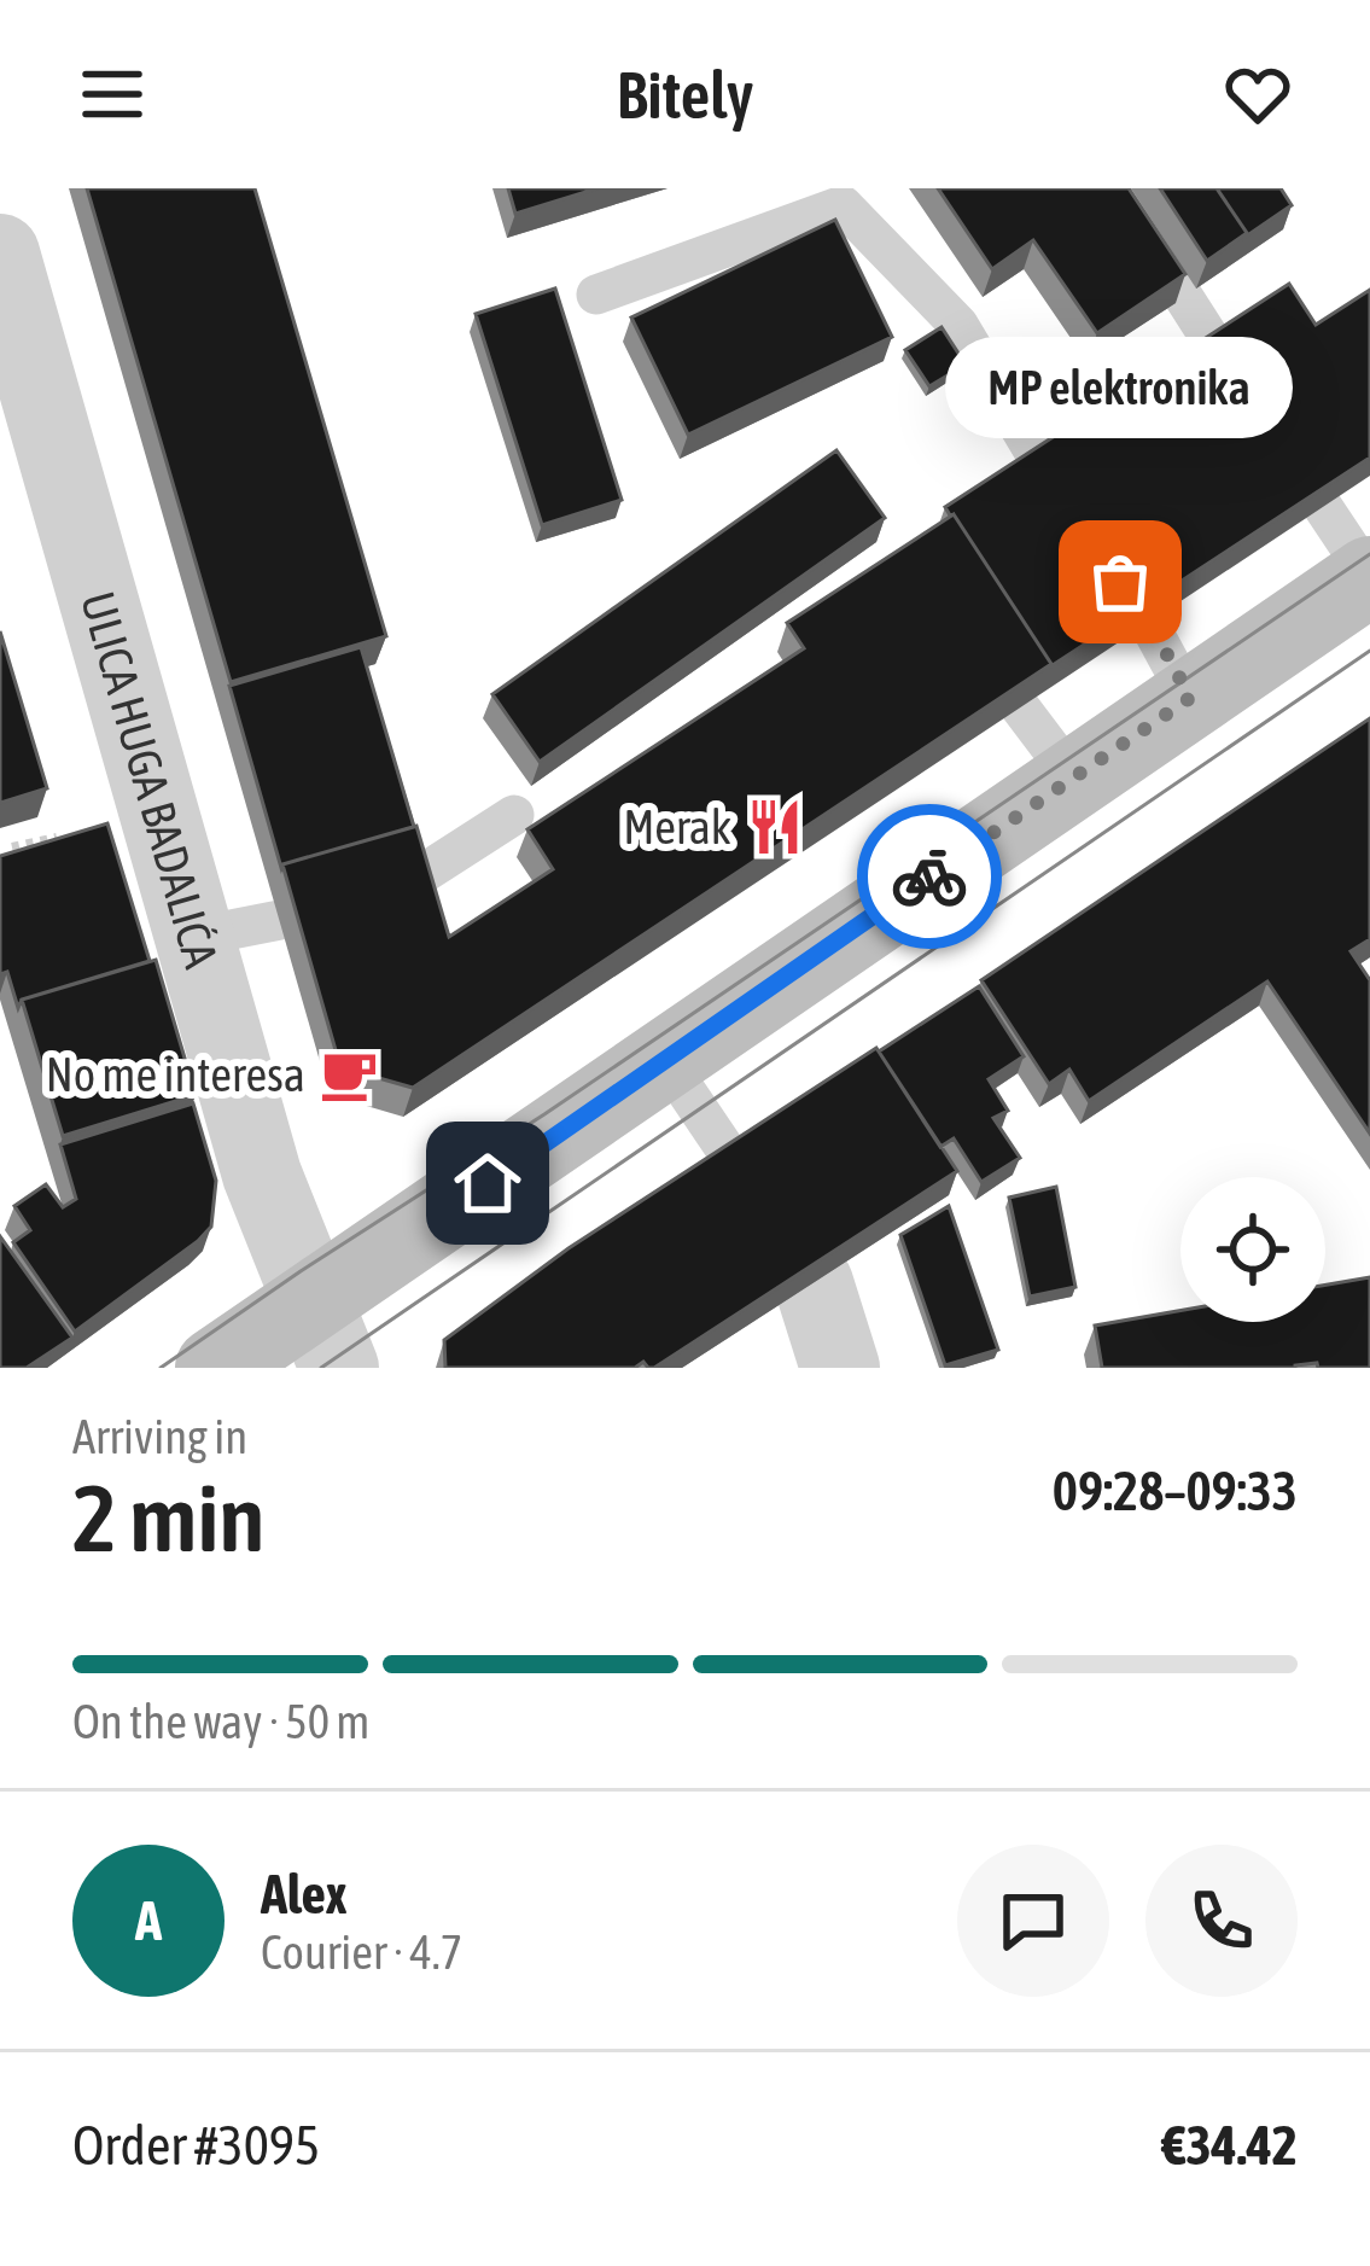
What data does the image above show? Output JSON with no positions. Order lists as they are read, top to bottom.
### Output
{
  "streets": {
    "street": ["ULICA HUGA BADALIĆA"]
  },
  "places": {
    "other": ["MP elektronika"],
    "restaurant": ["Merak"],
    "cafe": ["No me interesa"]
  },
  "page": {
    "header": "Bitely",
    "bubble": "MP elektronika",
    "heading": ["2 min", "Arriving in", "09:28–09:33"],
    "panel": [
      "Alex",
      "Courier · 4.7",
      "Order #3095",
      "€34.42"
    ],
    "bar": "On the way · 50 m",
    "round": "A"
  }
}
